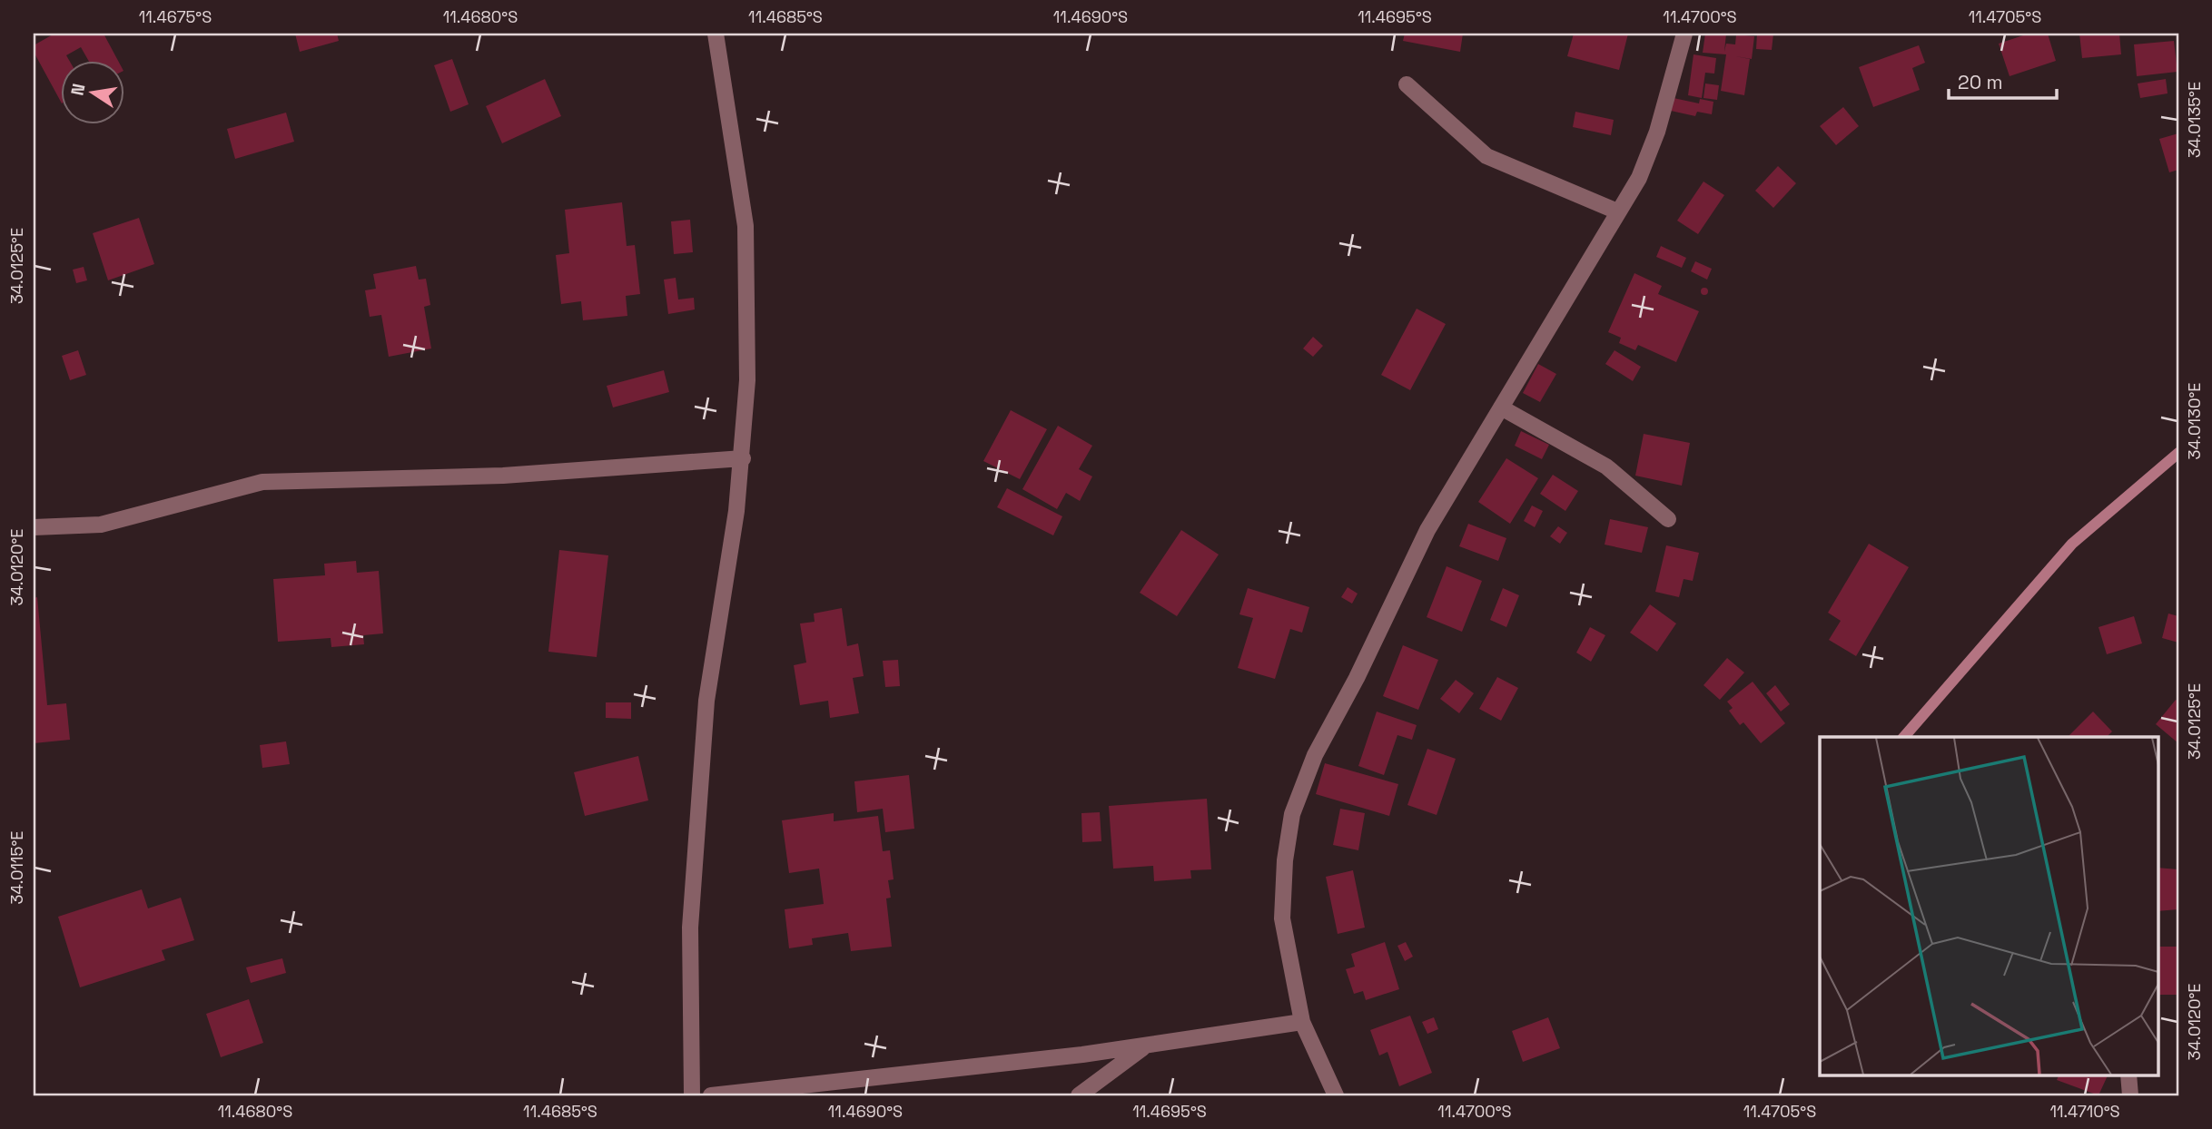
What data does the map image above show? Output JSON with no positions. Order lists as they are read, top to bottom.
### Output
{
  "scale_bar": "20 m",
  "north": "left",
  "coordinates": [
    "11.4675°S",
    "11.4680°S",
    "11.4685°S",
    "11.4690°S",
    "11.4695°S",
    "11.4700°S",
    "11.4705°S",
    "34.0135°E",
    "34.0125°E",
    "34.0130°E",
    "34.0120°E",
    "34.0115°E",
    "11.4710°S"
  ]
}
